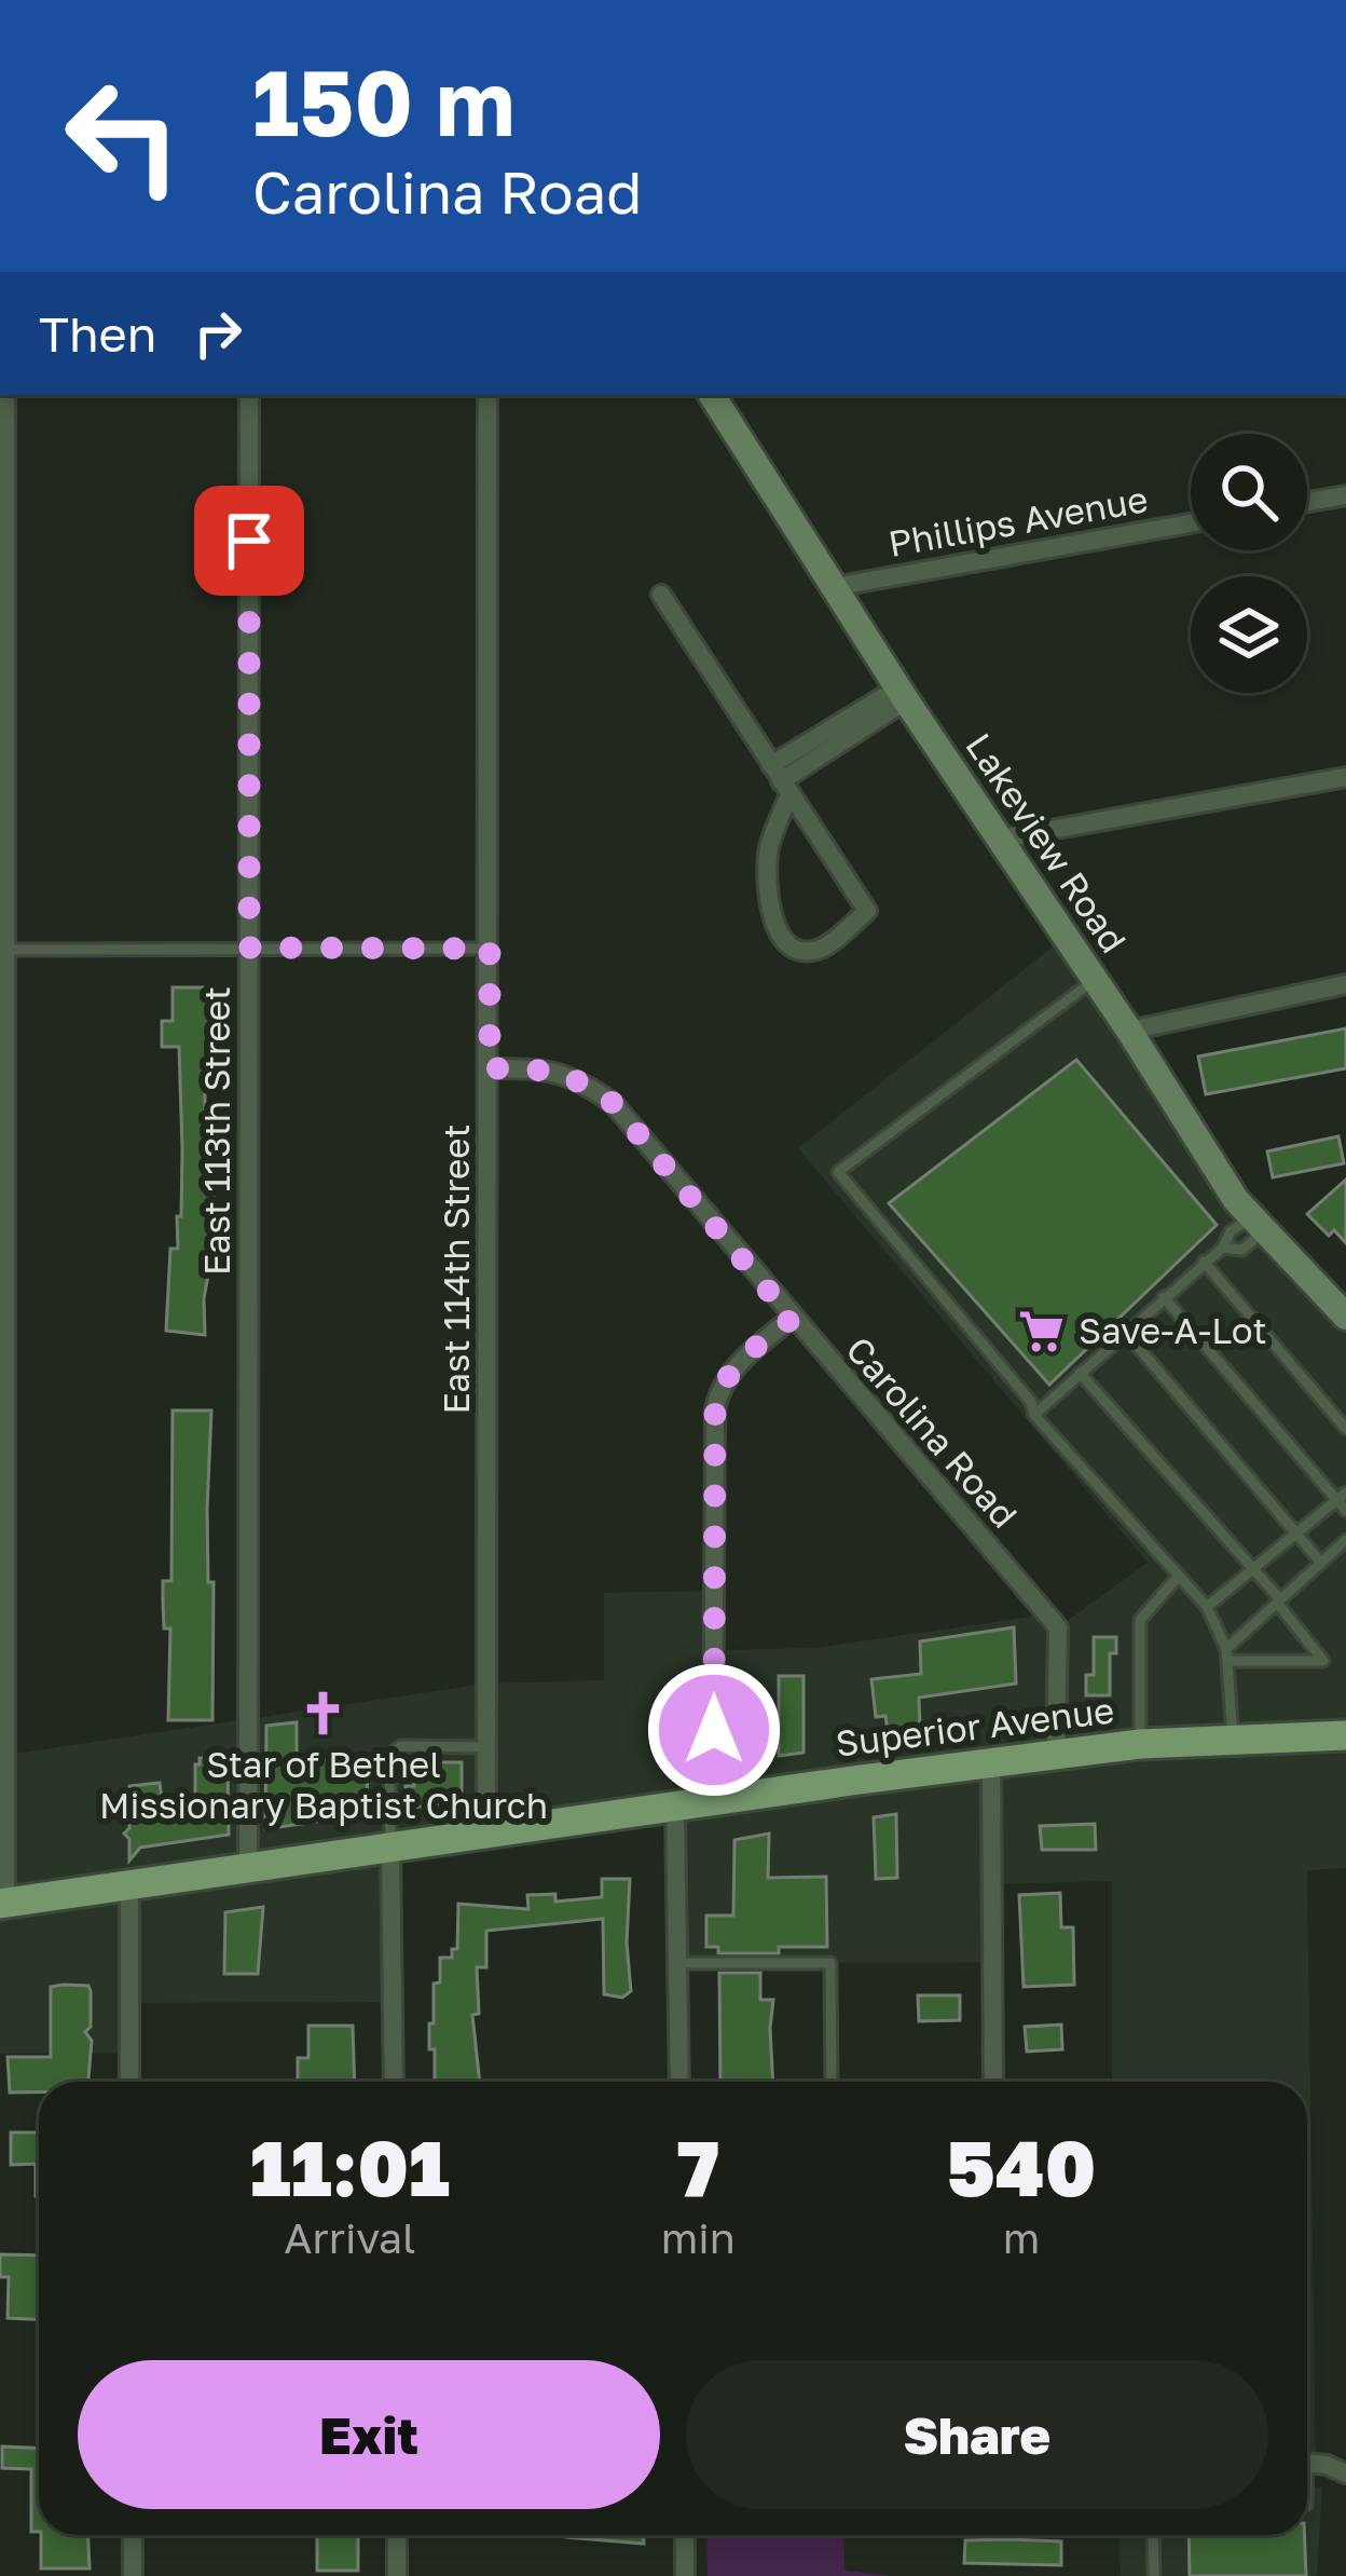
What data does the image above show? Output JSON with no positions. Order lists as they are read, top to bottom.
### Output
{
  "streets": {
    "main road": ["Superior Avenue"],
    "street": [
      "Phillips Avenue",
      "Lakeview Road",
      "East 113th Street",
      "East 114th Street",
      "Carolina Road"
    ]
  },
  "crossings": [
    ["Phillips Avenue", "Lakeview Road"],
    ["East 113th Street", "Superior Avenue"],
    ["East 114th Street", "Carolina Road"],
    ["East 114th Street", "Superior Avenue"],
    ["Carolina Road", "Superior Avenue"]
  ],
  "places": {
    "supermarket": ["Save-A-Lot"],
    "church": ["Star of Bethel Missionary Baptist Church"]
  },
  "page": {
    "turn": ["150 m", "Carolina Road"],
    "then": "Then",
    "eta": [
      "11:01",
      "Arrival",
      "7",
      "min",
      "540",
      "m"
    ],
    "buttons": ["Exit", "Share"]
  }
}
